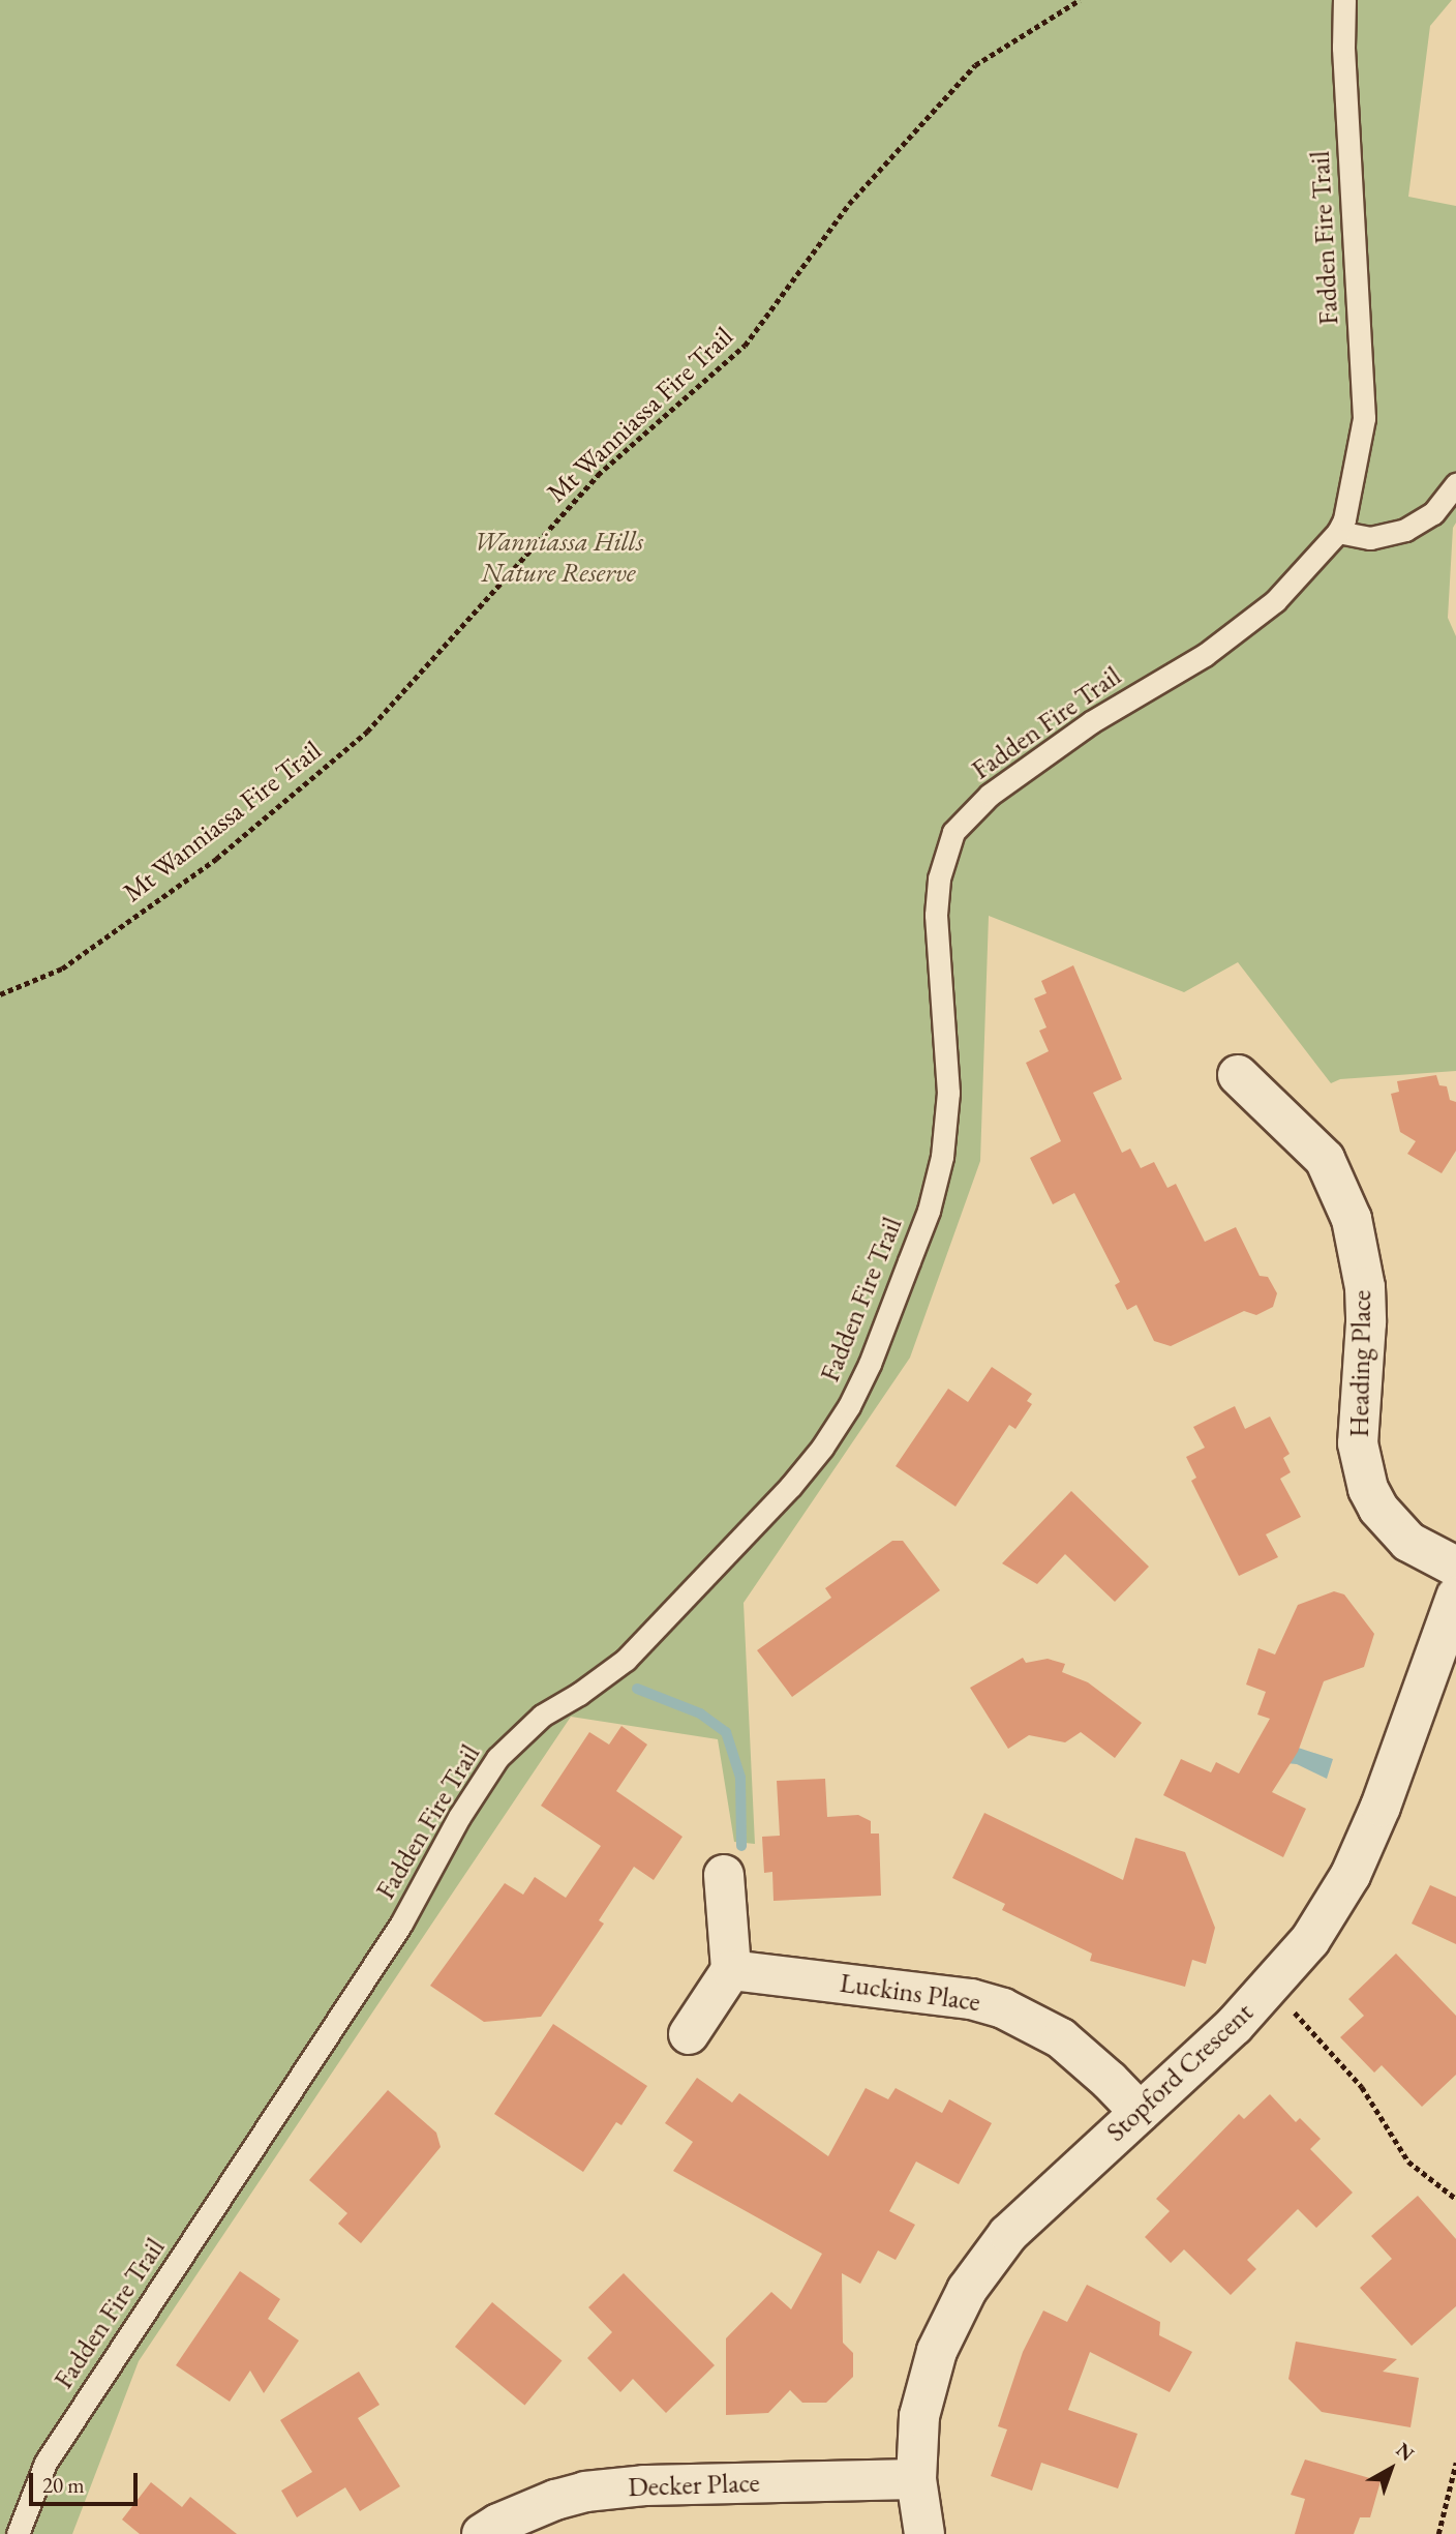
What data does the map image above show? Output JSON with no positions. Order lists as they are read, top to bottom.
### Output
{
  "streets": {
    "street": [
      "Heading Place",
      "Luckins Place",
      "Stopford Crescent",
      "Decker Place"
    ],
    "lane": ["Fadden Fire Trail"],
    "path": ["Mt Wanniassa Fire Trail"]
  },
  "crossings": [
    ["Luckins Place", "Stopford Crescent"],
    ["Stopford Crescent", "Decker Place"]
  ],
  "parks": ["Wanniassa Hills Nature Reserve"],
  "scale_bar": "20 m",
  "north": "top right"
}
